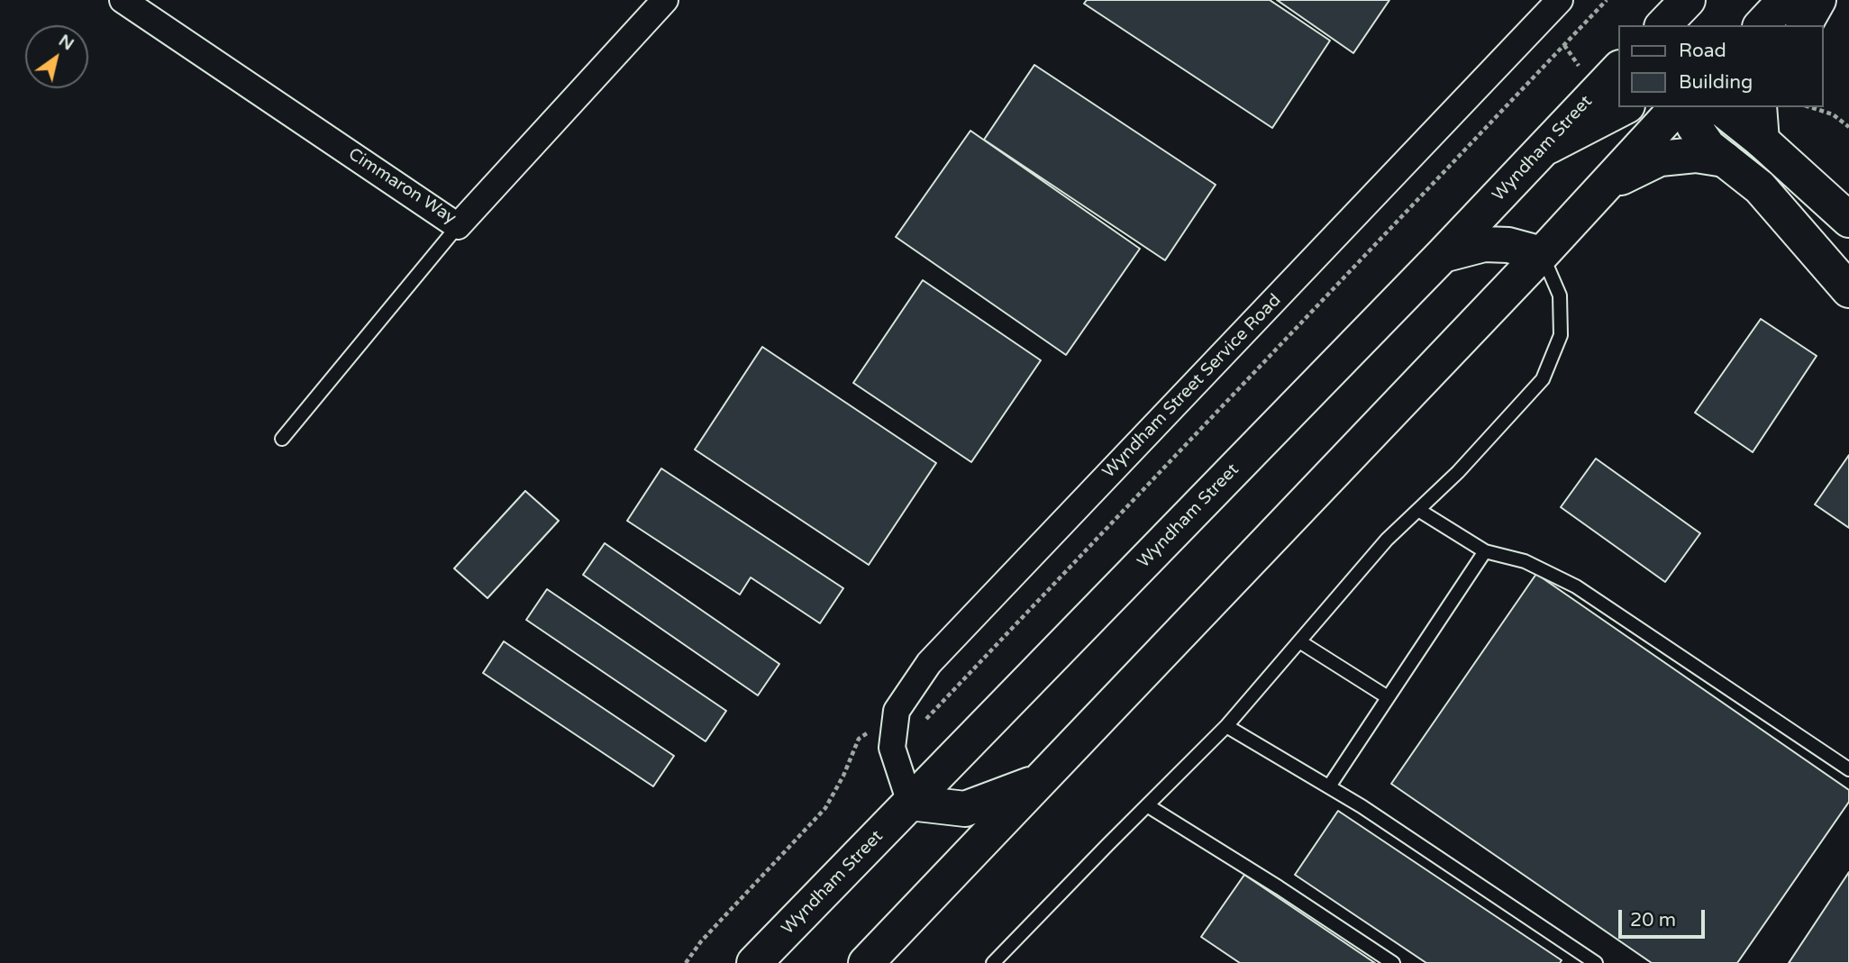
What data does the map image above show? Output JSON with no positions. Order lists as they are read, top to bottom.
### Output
{
  "streets": {
    "main road": ["Wyndham Street"],
    "street": ["Cimmaron Way", "Wyndham Street Service Road"]
  },
  "crossings": [
    ["Wyndham Street", "Wyndham Street Service Road"]
  ],
  "legend": ["Road", "Building"],
  "scale_bar": "20 m",
  "north": "top right"
}
